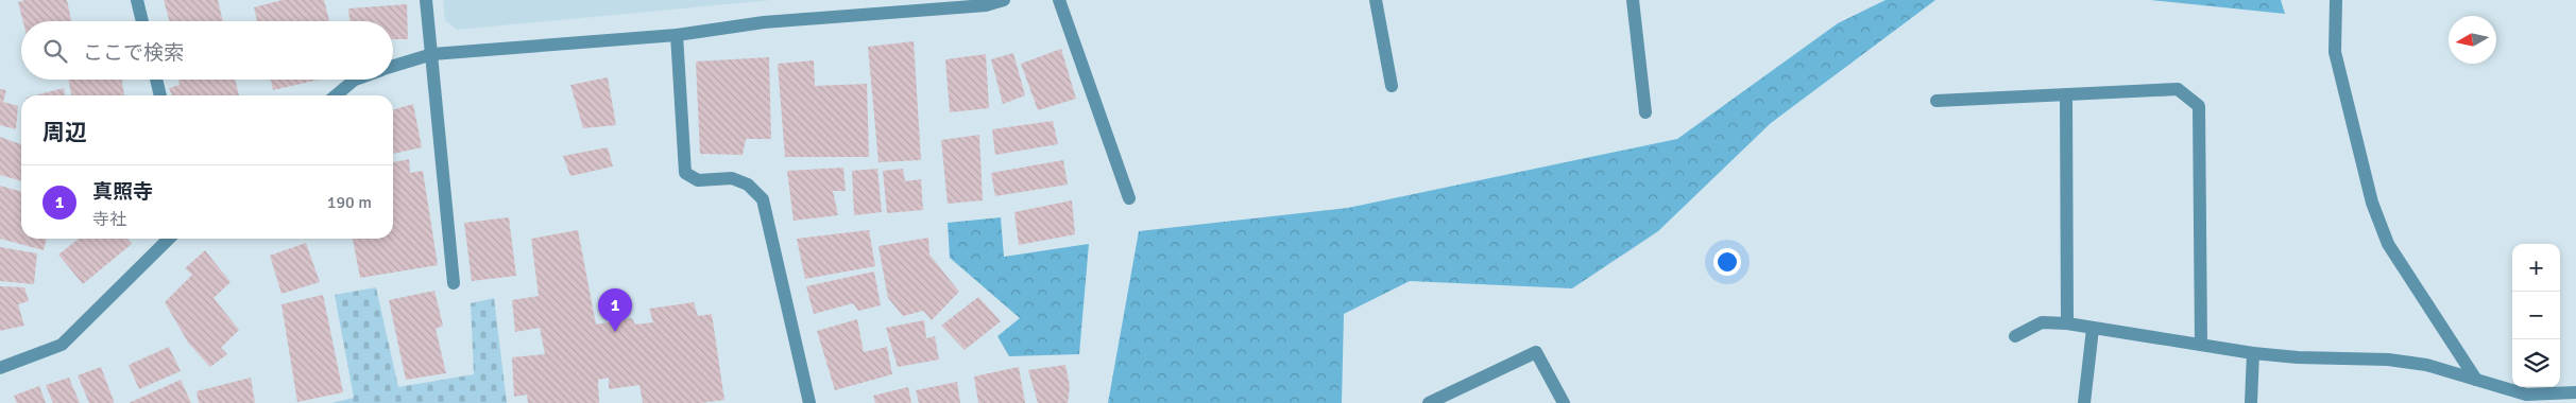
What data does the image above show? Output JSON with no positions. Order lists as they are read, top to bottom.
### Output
{
  "north": "left",
  "page": {
    "search": "ここで検索",
    "heading": "周辺",
    "list": [
      {
        "mark": "1",
        "name": "真照寺",
        "note": "寺社",
        "value": "190 m"
      }
    ],
    "map_buttons": ["+", "−"],
    "pins": "1"
  }
}
